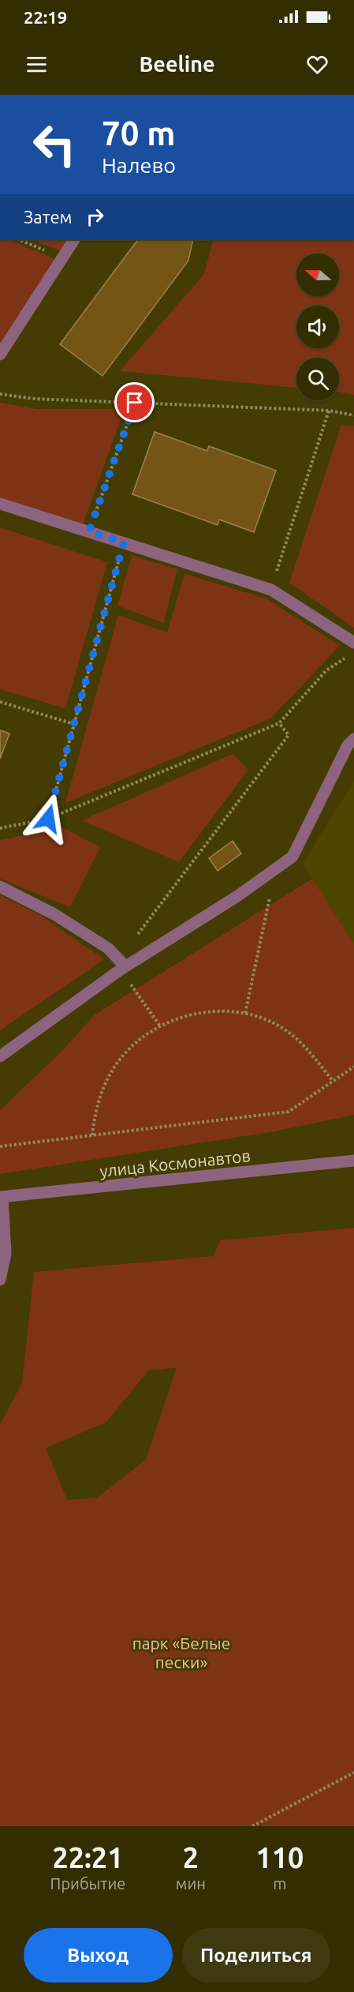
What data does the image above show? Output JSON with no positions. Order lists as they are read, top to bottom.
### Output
{
  "streets": {
    "street": ["улица Космонавтов"]
  },
  "parks": ["парк «Белые пески»"],
  "north": "left",
  "page": {
    "status": "22:19",
    "header": "Beeline",
    "turn": ["70 m", "Налево"],
    "then": "Затем",
    "eta": [
      "22:21",
      "Прибытие",
      "2",
      "мин",
      "110",
      "m"
    ],
    "buttons": ["Выход", "Поделиться"]
  }
}
